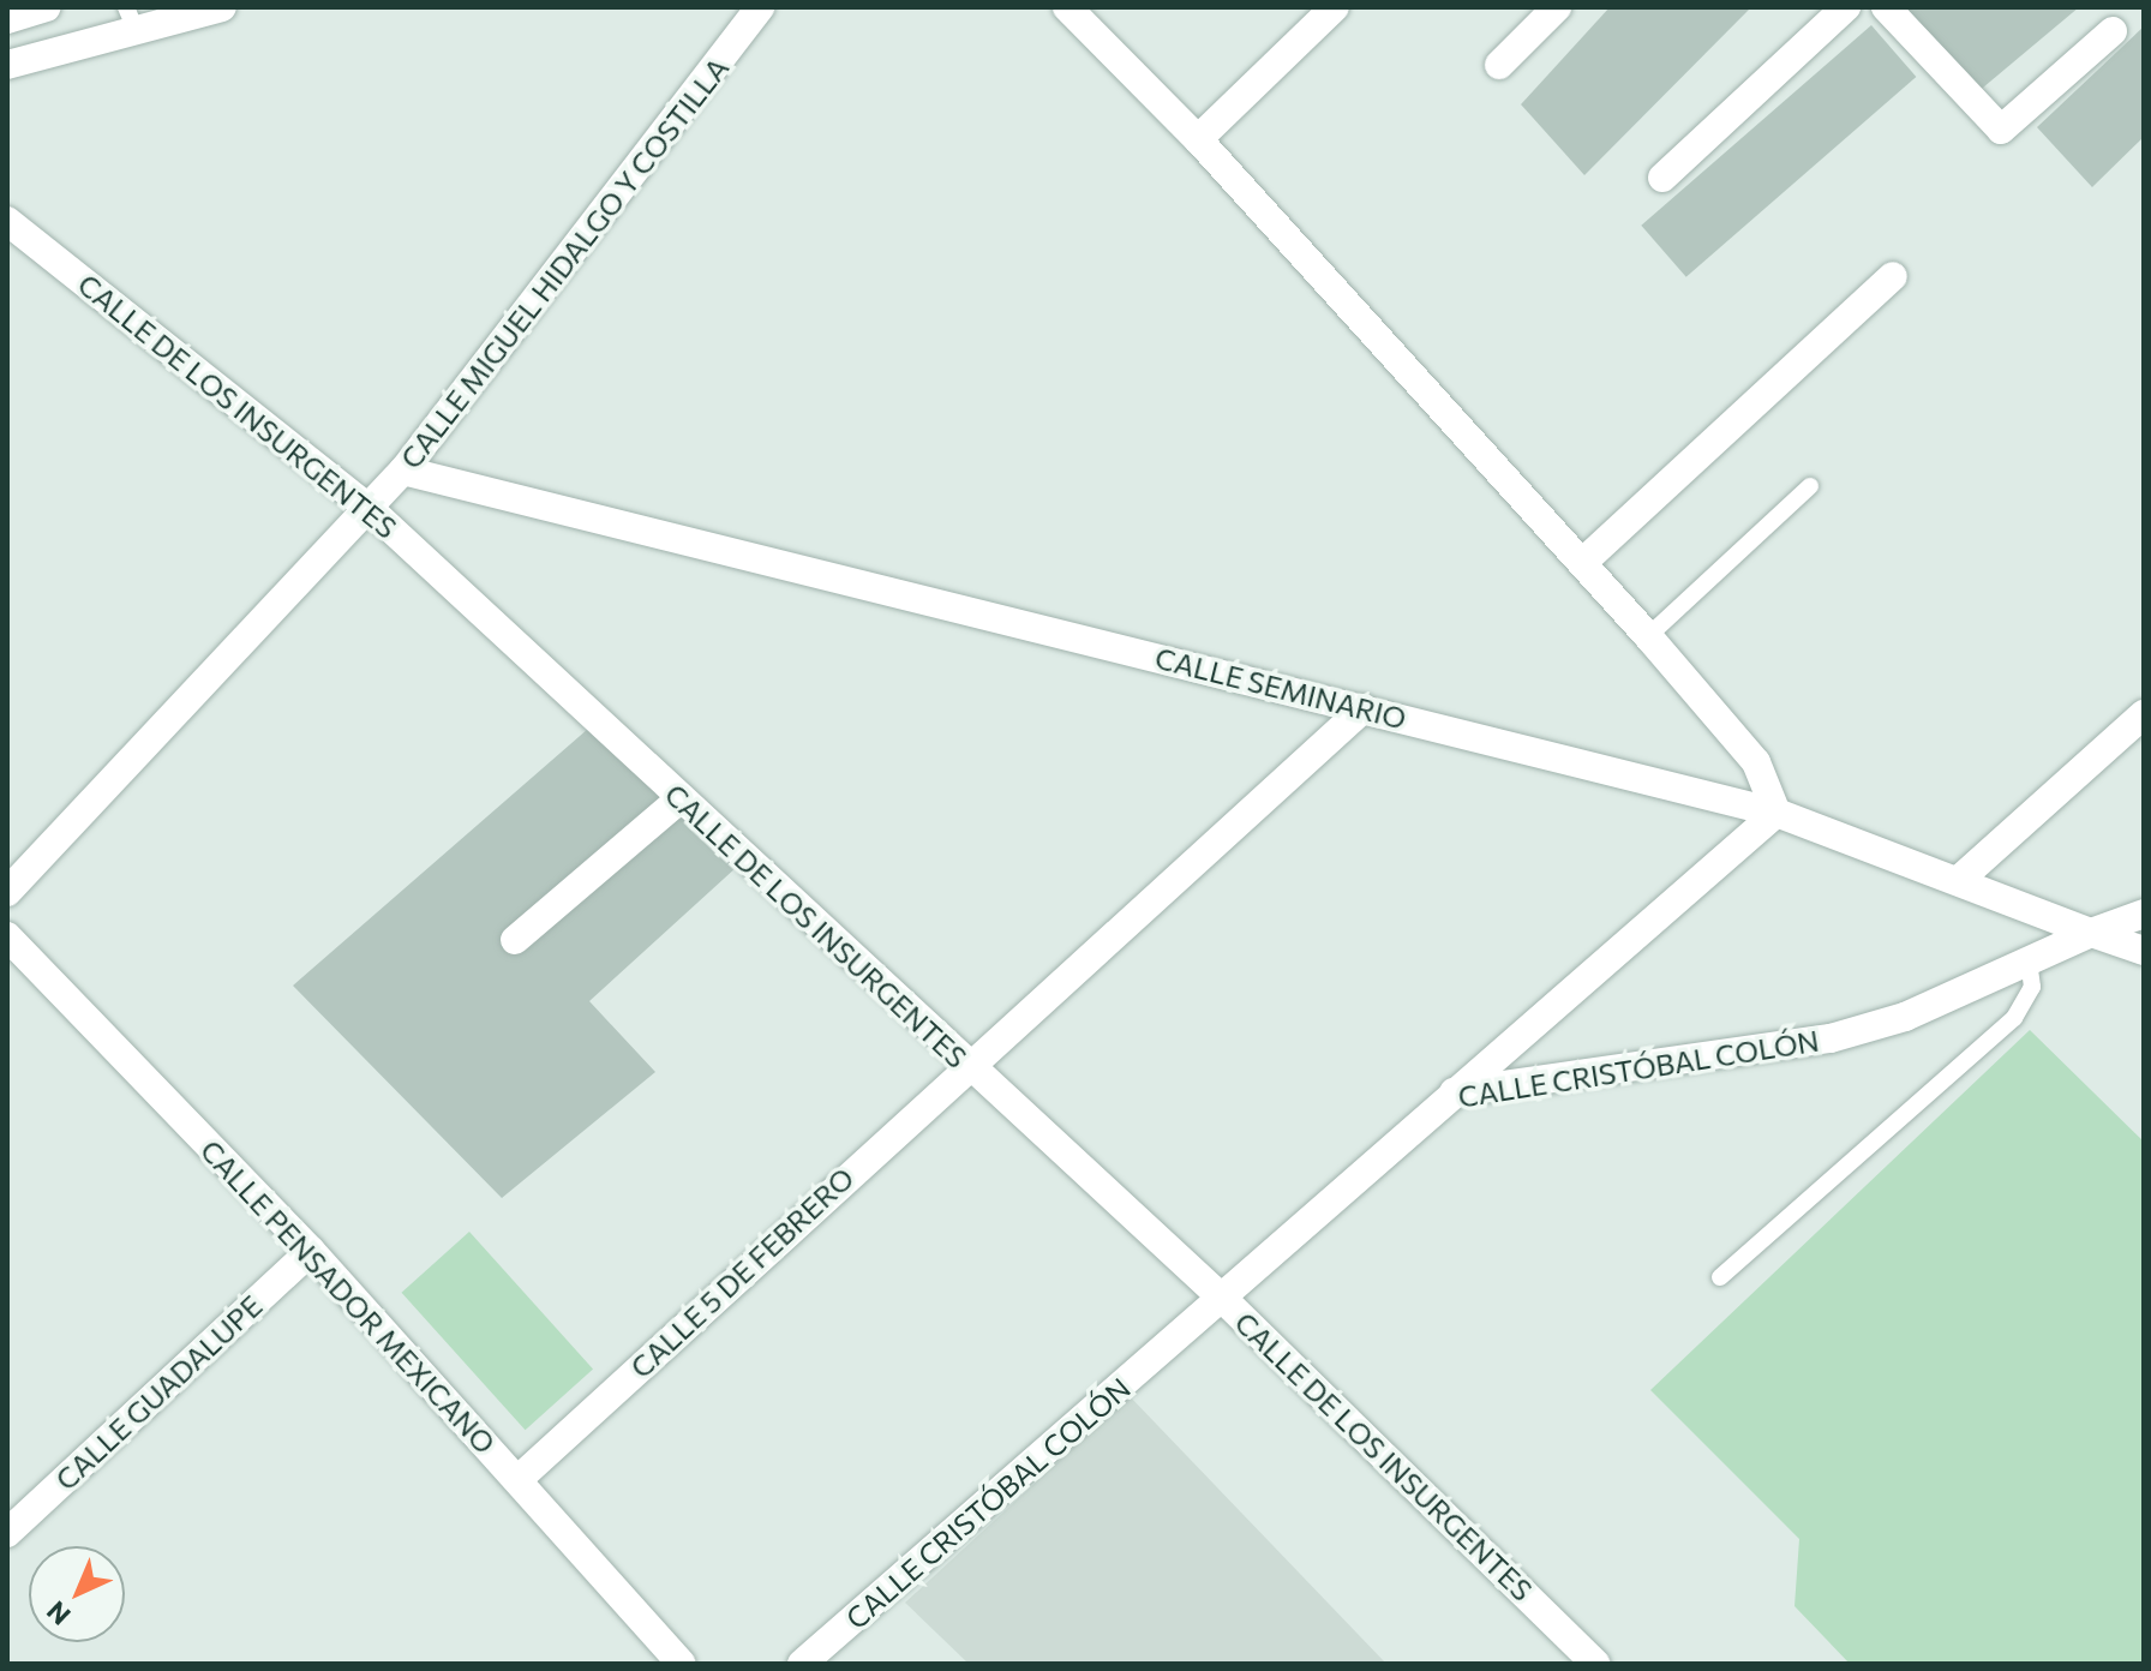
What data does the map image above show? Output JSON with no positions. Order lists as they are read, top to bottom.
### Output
{
  "streets": {
    "street": [
      "CALLE MIGUEL HIDALGO Y COSTILLA",
      "CALLE DE LOS INSURGENTES",
      "CALLE SEMINARIO",
      "CALLE CRISTÓBAL COLÓN",
      "CALLE 5 DE FEBRERO",
      "CALLE PENSADOR MEXICANO",
      "CALLE GUADALUPE"
    ]
  },
  "crossings": [
    ["CALLE MIGUEL HIDALGO Y COSTILLA", "CALLE DE LOS INSURGENTES"],
    ["CALLE MIGUEL HIDALGO Y COSTILLA", "CALLE SEMINARIO"],
    ["CALLE DE LOS INSURGENTES", "CALLE CRISTÓBAL COLÓN"],
    ["CALLE DE LOS INSURGENTES", "CALLE 5 DE FEBRERO"],
    ["CALLE SEMINARIO", "CALLE CRISTÓBAL COLÓN"],
    ["CALLE SEMINARIO", "CALLE 5 DE FEBRERO"],
    ["CALLE 5 DE FEBRERO", "CALLE PENSADOR MEXICANO"],
    ["CALLE PENSADOR MEXICANO", "CALLE GUADALUPE"]
  ],
  "north": "bottom left"
}
